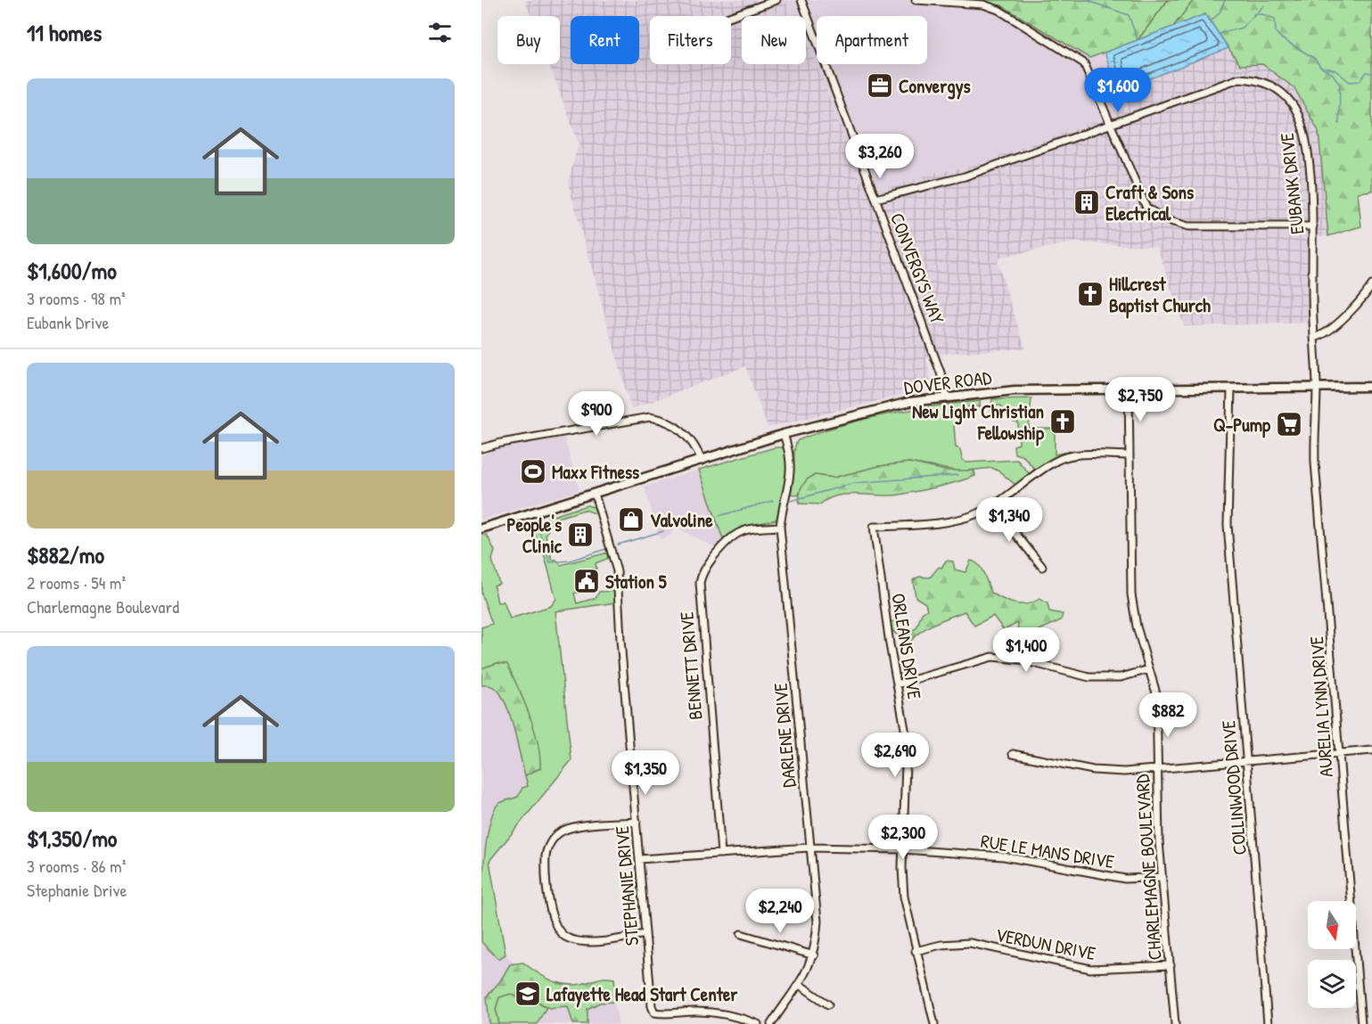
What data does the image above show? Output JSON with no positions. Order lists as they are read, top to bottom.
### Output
{
  "streets": {
    "main road": ["DOVER ROAD"],
    "street": [
      "EUBANK DRIVE",
      "CONVERGYS WAY",
      "ORLEANS DRIVE",
      "BENNETT DRIVE",
      "AURELIA LYNN DRIVE",
      "DARLENE DRIVE",
      "COLLINWOOD DRIVE",
      "RUE LE MANS DRIVE",
      "CHARLEMAGNE BOULEVARD",
      "STEPHANIE DRIVE",
      "VERDUN DRIVE"
    ]
  },
  "crossings": [
    ["EUBANK DRIVE", "CONVERGYS WAY"],
    ["EUBANK DRIVE", "DOVER ROAD"],
    ["EUBANK DRIVE", "AURELIA LYNN DRIVE"],
    ["CONVERGYS WAY", "DOVER ROAD"],
    ["DOVER ROAD", "AURELIA LYNN DRIVE"],
    ["DOVER ROAD", "DARLENE DRIVE"],
    ["DOVER ROAD", "COLLINWOOD DRIVE"],
    ["DOVER ROAD", "CHARLEMAGNE BOULEVARD"],
    ["DOVER ROAD", "STEPHANIE DRIVE"],
    ["ORLEANS DRIVE", "RUE LE MANS DRIVE"],
    ["ORLEANS DRIVE", "VERDUN DRIVE"],
    ["BENNETT DRIVE", "DARLENE DRIVE"],
    ["BENNETT DRIVE", "RUE LE MANS DRIVE"],
    ["DARLENE DRIVE", "RUE LE MANS DRIVE"],
    ["RUE LE MANS DRIVE", "CHARLEMAGNE BOULEVARD"],
    ["RUE LE MANS DRIVE", "STEPHANIE DRIVE"],
    ["CHARLEMAGNE BOULEVARD", "VERDUN DRIVE"]
  ],
  "places": {
    "office": ["Convergys"],
    "building": ["Craft & Sons Electrical", "People's Clinic"],
    "church": ["Hillcrest Baptist Church", "New Light Christian Fellowship"],
    "supermarket": ["Q-Pump"],
    "sports": ["Maxx Fitness"],
    "shop": ["Valvoline"],
    "public building": ["Station 5"],
    "school or university": ["Lafayette Head Start Center"]
  },
  "north": "bottom",
  "page": {
    "heading": "11 homes",
    "chip": [
      "Buy",
      "Rent",
      "Filters",
      "New",
      "Apartment"
    ],
    "list": [
      {
        "name": "$1,600/mo",
        "note": "3 rooms · 98 m² · Eubank Drive"
      },
      {
        "name": "$882/mo",
        "note": "2 rooms · 54 m² · Charlemagne Boulevard"
      },
      {
        "name": "$1,350/mo",
        "note": "3 rooms · 86 m² · Stephanie Drive"
      }
    ],
    "price": [
      "$1,600",
      "$3,260",
      "$2,750",
      "$900",
      "$1,340",
      "$1,400",
      "$882",
      "$2,690",
      "$1,350",
      "$2,300",
      "$2,240"
    ]
  }
}
